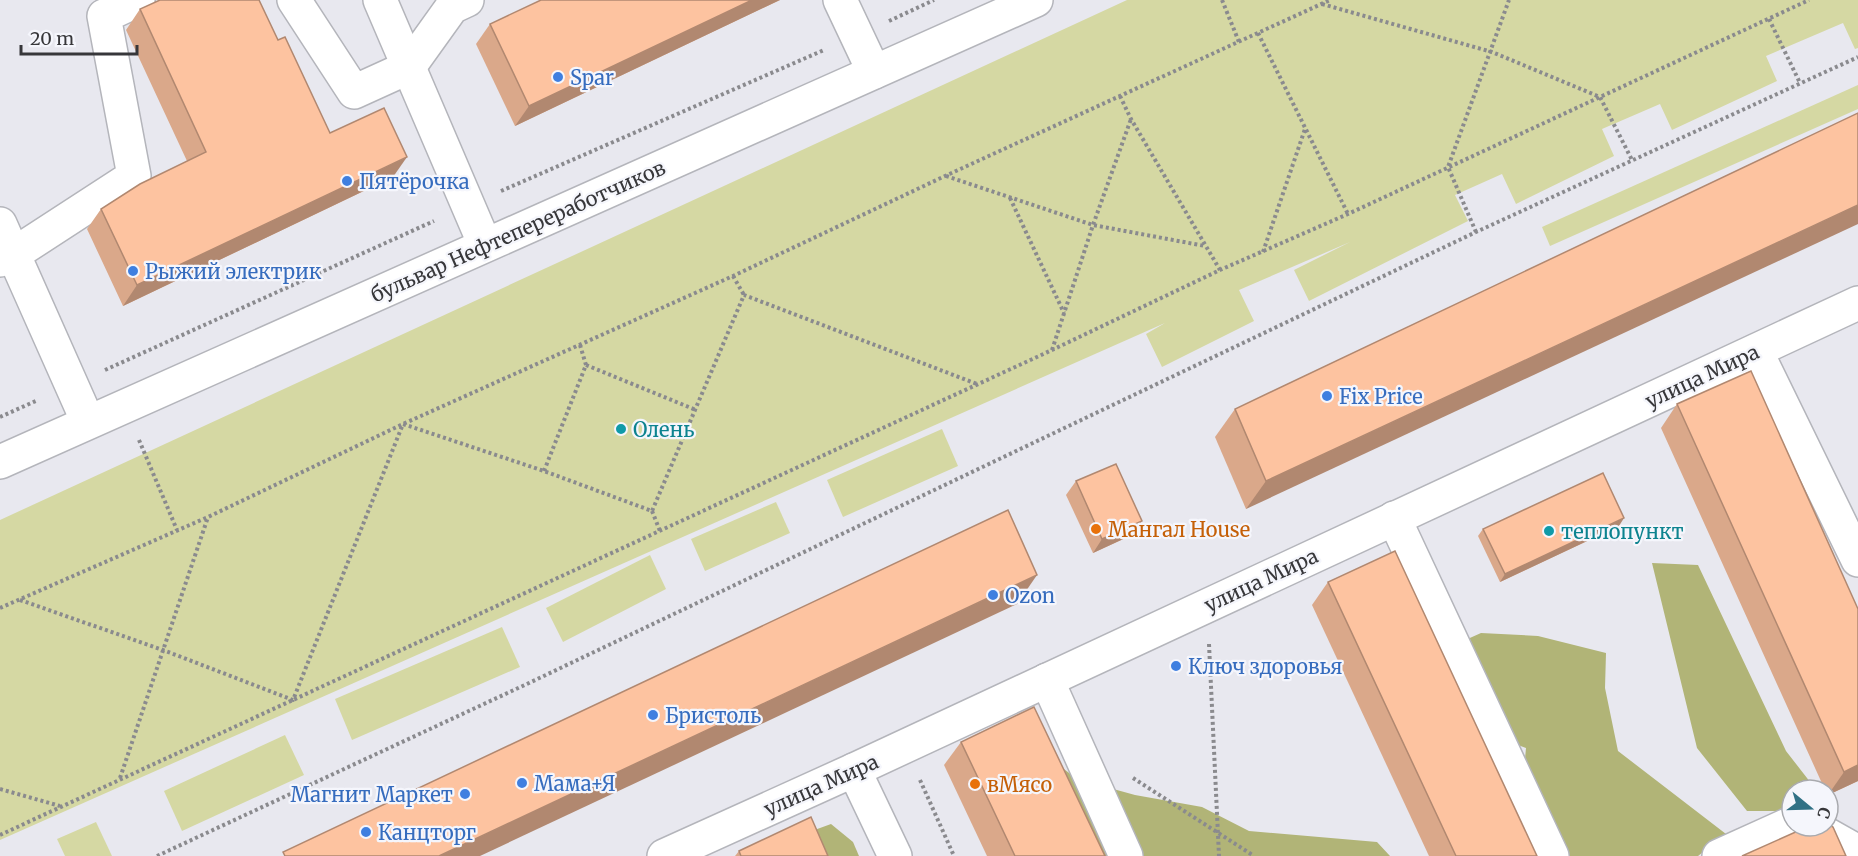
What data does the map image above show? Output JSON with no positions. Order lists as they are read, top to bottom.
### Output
{
  "streets": {
    "street": ["бульвар Нефтепереработчиков", "улица Мира"]
  },
  "places": [
    "Spar",
    "Пятёрочка",
    "Рыжий электрик",
    "Fix Price",
    "Олень",
    "Мангал House",
    "теплопункт",
    "Ozon",
    "Ключ здоровья",
    "Бристоль",
    "Мама+Я",
    "вМясо",
    "Магнит Маркет",
    "Канцторг"
  ],
  "scale_bar": "20 m",
  "north": "right"
}
